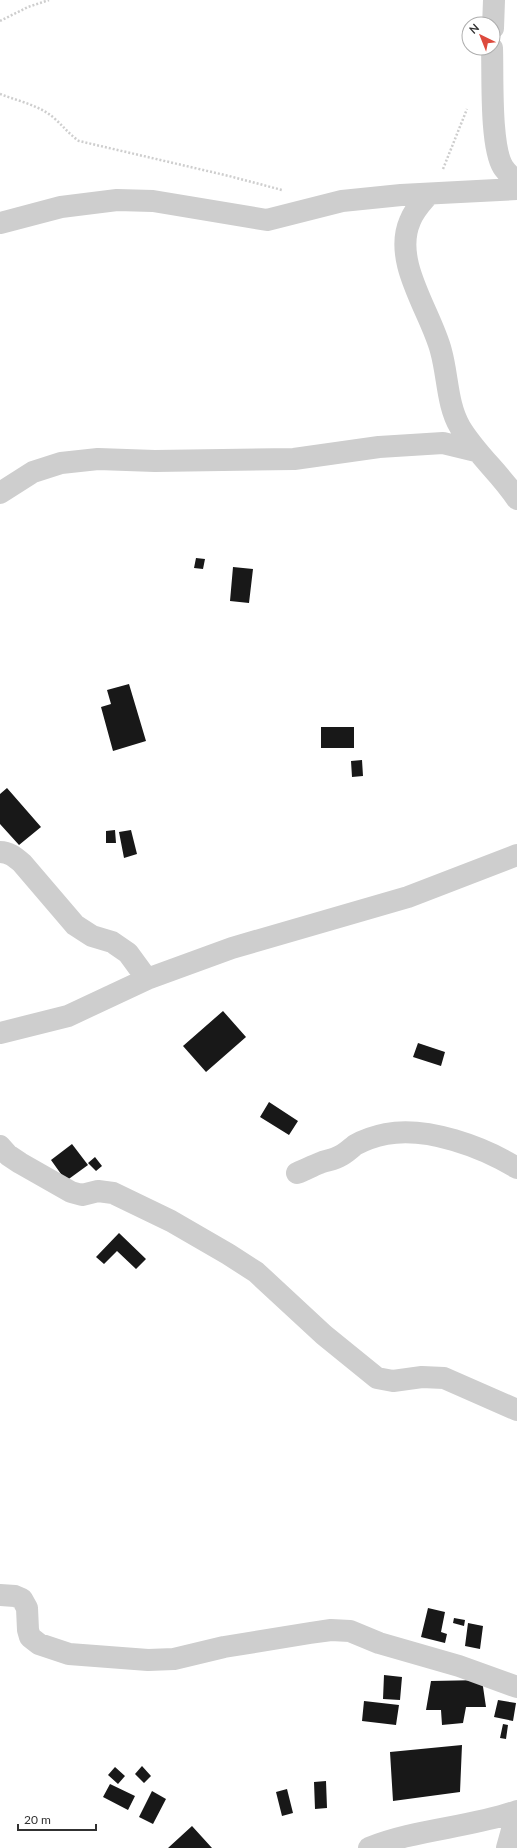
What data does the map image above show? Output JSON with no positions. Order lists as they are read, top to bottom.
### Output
{
  "scale_bar": "20 m",
  "north": "top left"
}
